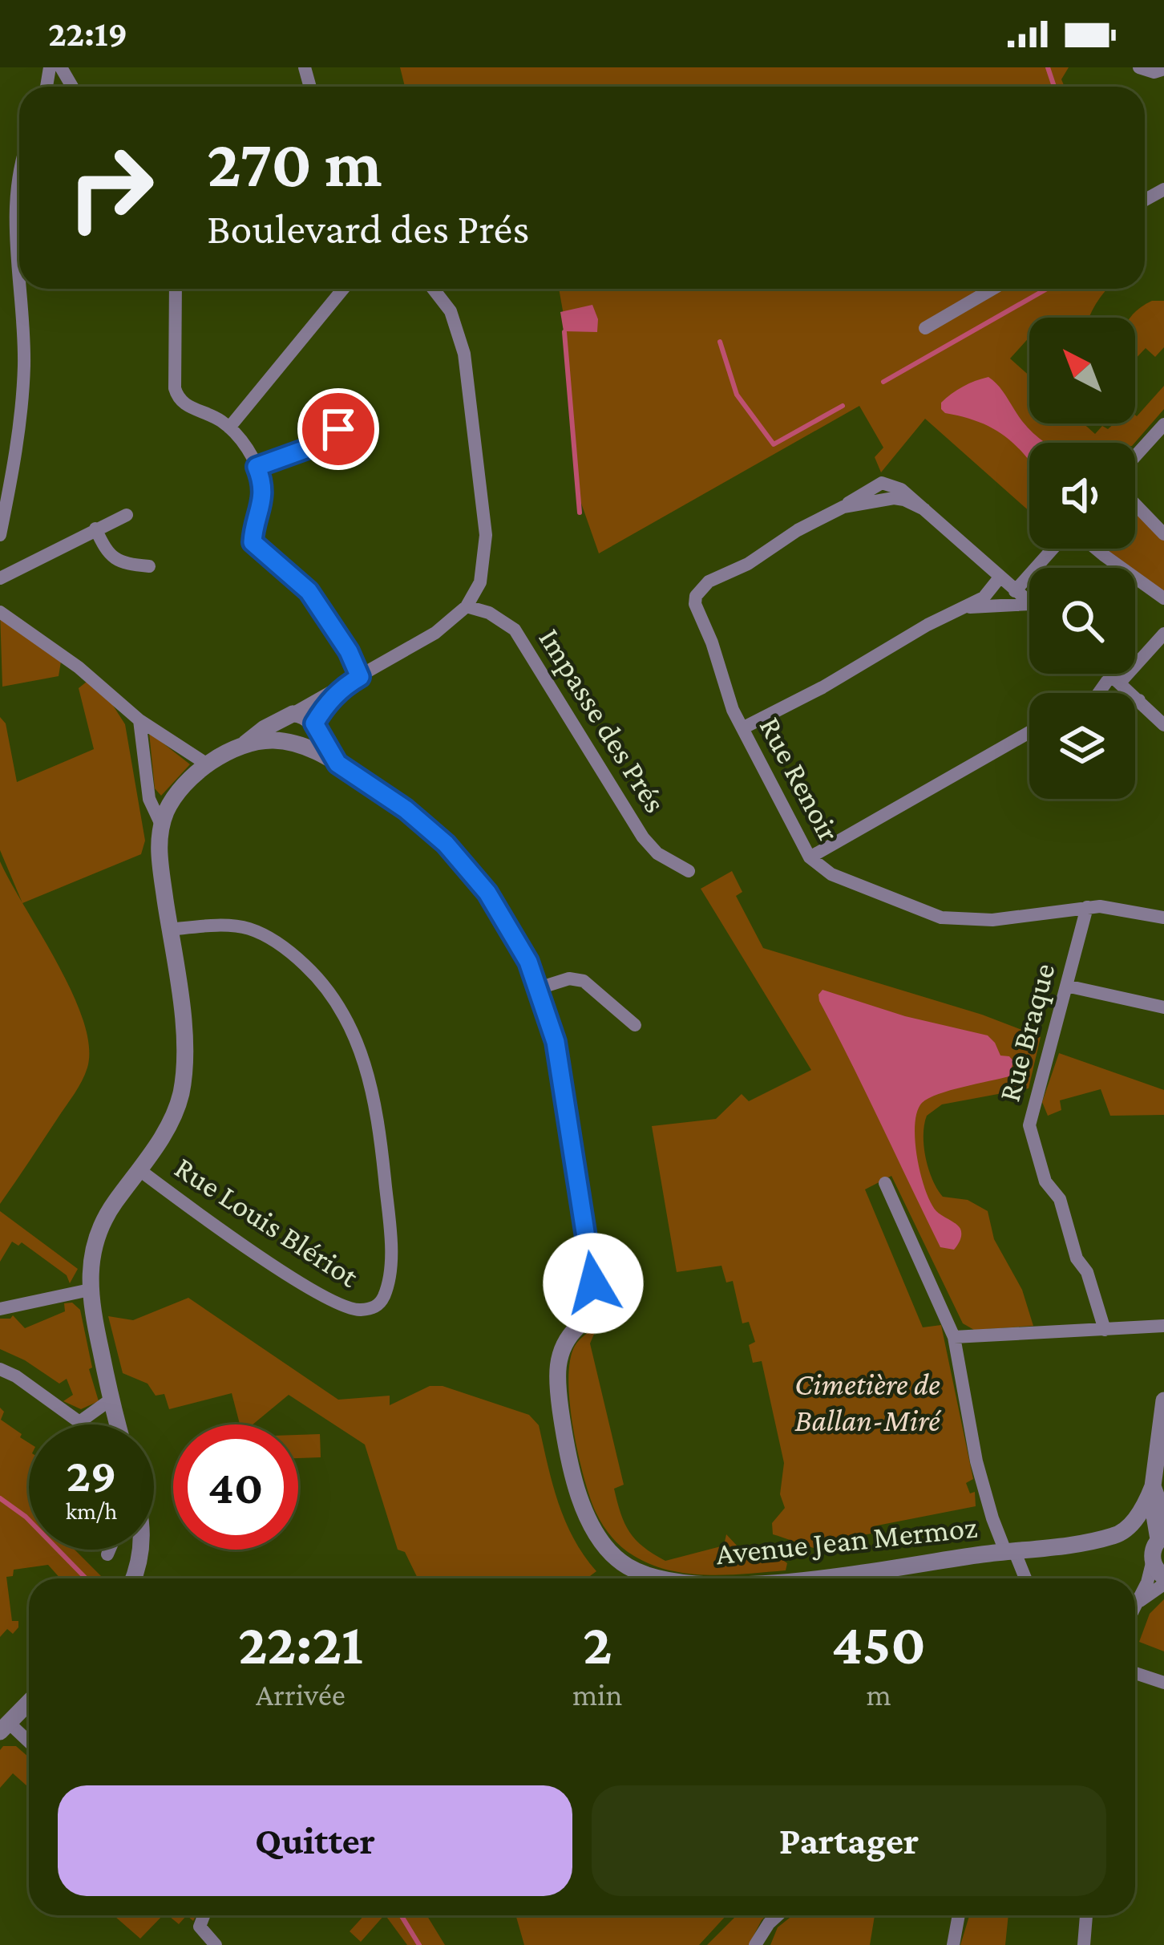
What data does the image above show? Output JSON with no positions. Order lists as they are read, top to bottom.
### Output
{
  "streets": {
    "street": [
      "Impasse des Prés",
      "Rue Renoir",
      "Rue Braque",
      "Rue Louis Blériot",
      "Avenue Jean Mermoz"
    ]
  },
  "crossings": [
    ["Rue Renoir", "Rue Braque"]
  ],
  "parks": ["Cimetière de Ballan-Miré"],
  "north": "top left",
  "page": {
    "status": "22:19",
    "turn": ["270 m", "Boulevard des Prés"],
    "speed": "29 km/h",
    "limit": "40",
    "eta": [
      "22:21",
      "Arrivée",
      "2",
      "min",
      "450",
      "m"
    ],
    "buttons": ["Quitter", "Partager"]
  }
}
